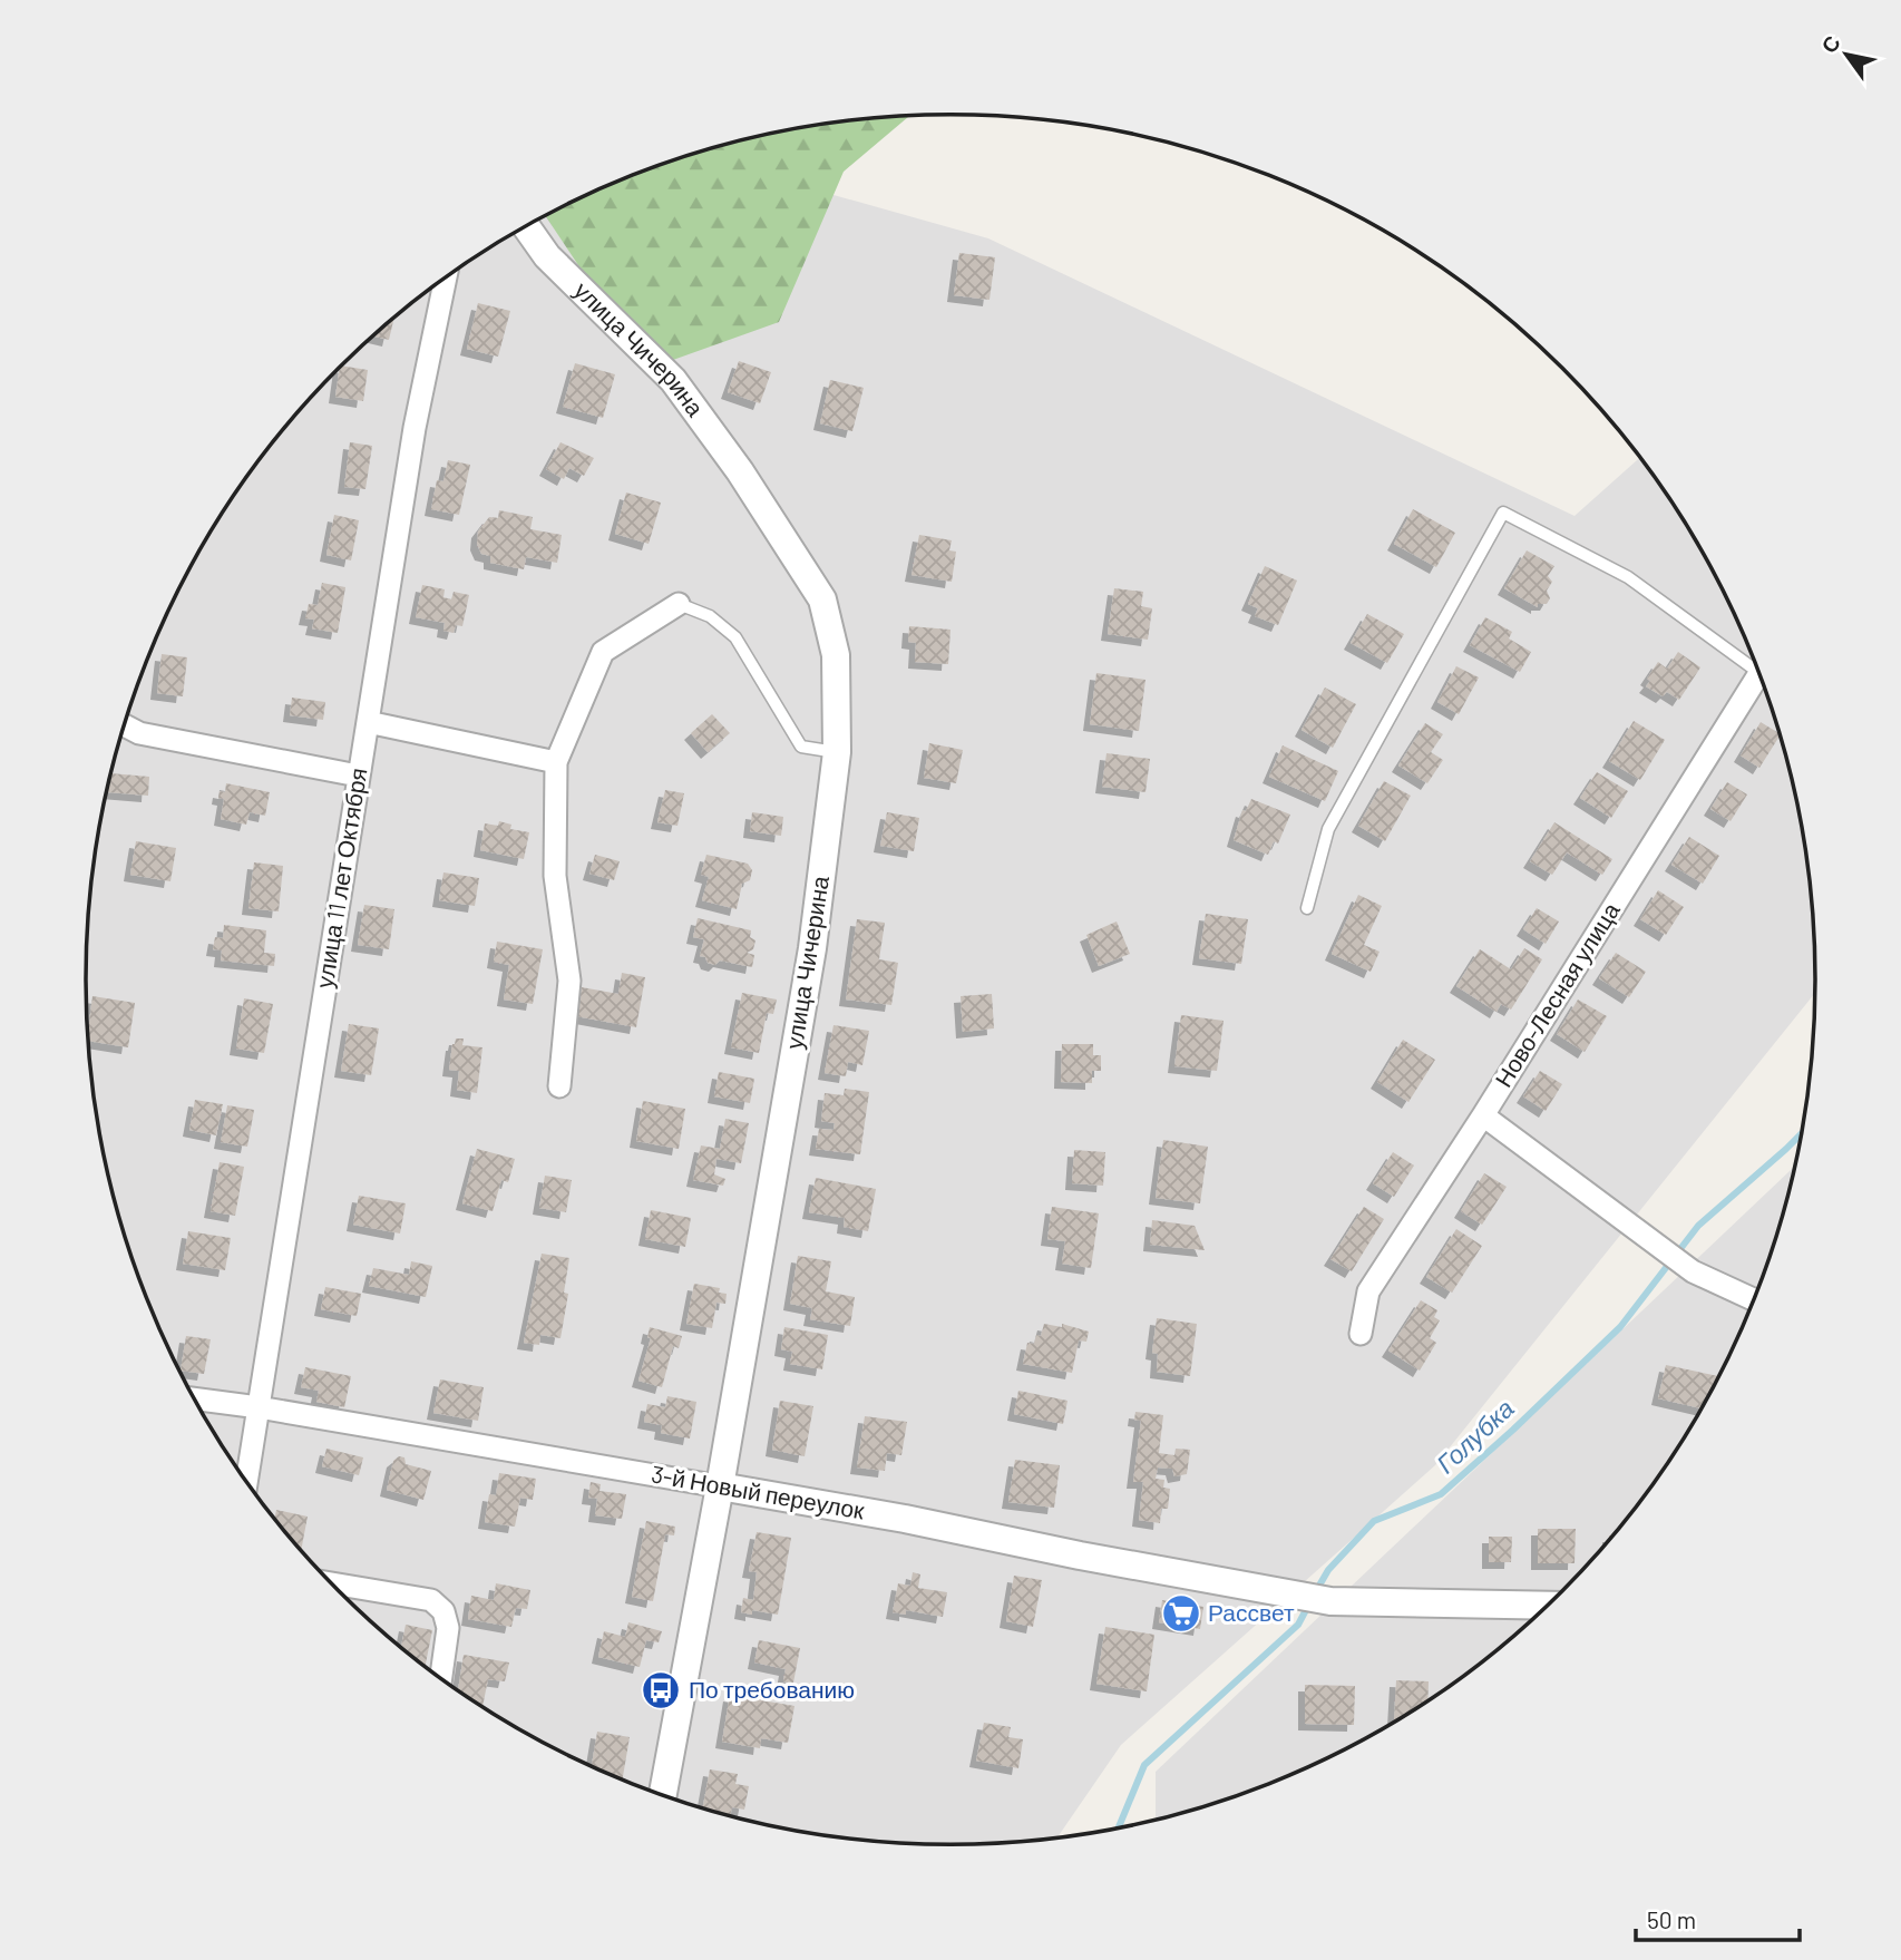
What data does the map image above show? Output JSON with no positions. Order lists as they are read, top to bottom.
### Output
{
  "streets": {
    "street": [
      "улица Чичерина",
      "улица 11 лет Октября",
      "Ново-Лесная улица",
      "3-й Новый переулок"
    ]
  },
  "crossings": [
    ["улица Чичерина", "3-й Новый переулок"],
    ["улица 11 лет Октября", "3-й Новый переулок"]
  ],
  "water": ["Голубка"],
  "places": {
    "supermarket": ["Рассвет"],
    "bus stop": ["По требованию"]
  },
  "scale_bar": "50 m",
  "north": "top left"
}
